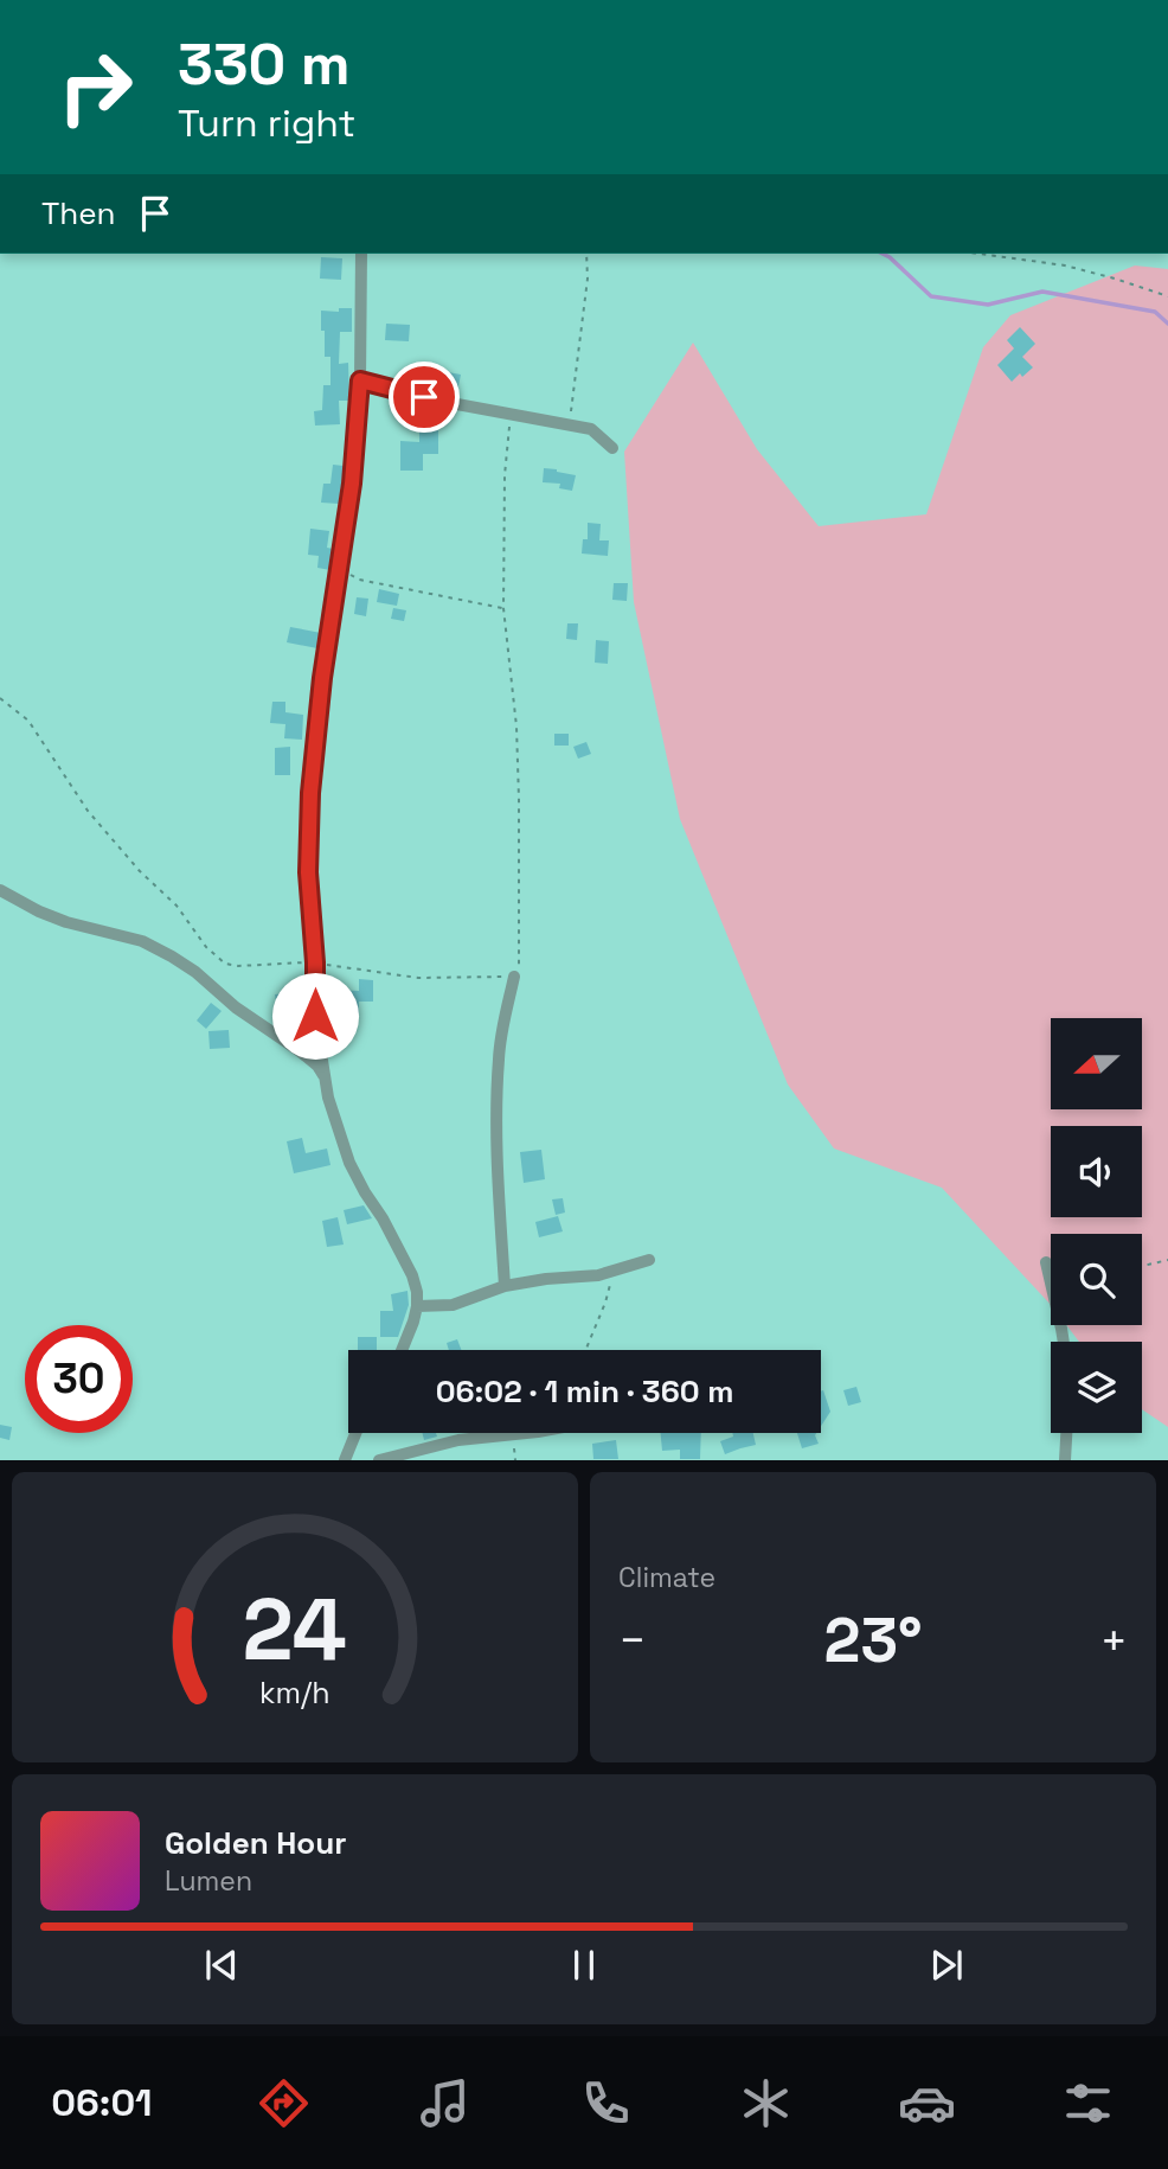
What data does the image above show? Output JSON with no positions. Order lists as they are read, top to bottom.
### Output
{
  "north": "left",
  "page": {
    "turn": ["330 m", "Turn right"],
    "then": "Then",
    "limit": "30",
    "trip": "06:02 · 1 min · 360 m",
    "tile": "Climate",
    "heat": ["−", "23°", "+"],
    "song": ["Golden Hour", "Lumen"],
    "tabs": "06:01",
    "gauge": ["24", "km/h"]
  }
}
